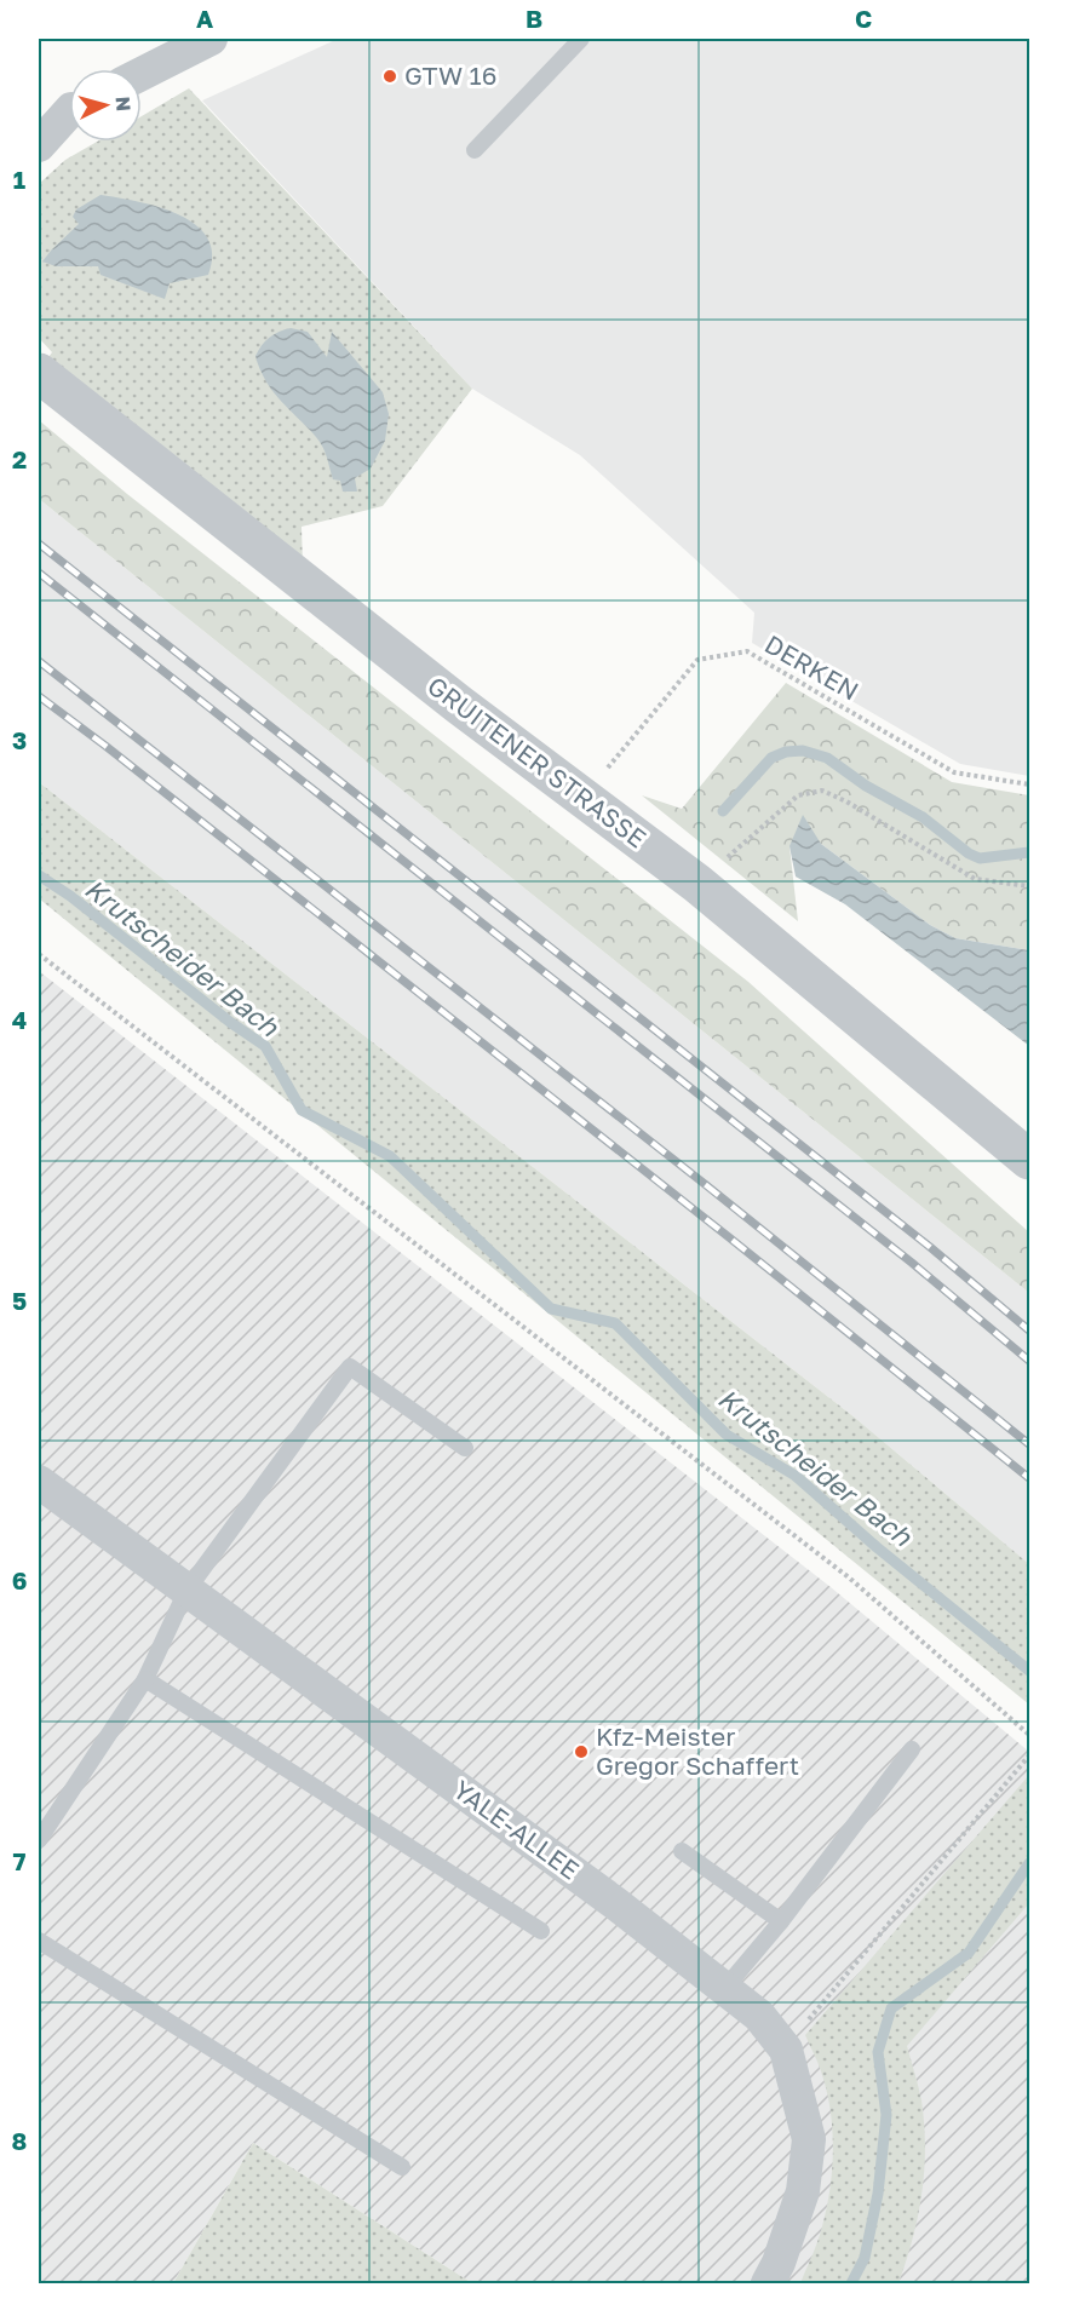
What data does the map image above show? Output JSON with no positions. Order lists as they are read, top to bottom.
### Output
{
  "streets": {
    "street": ["GRUITENER STRASSE", "YALE-ALLEE"],
    "path": ["DERKEN"]
  },
  "crossings": [
    ["DERKEN", "GRUITENER STRASSE"]
  ],
  "water": ["Krutscheider Bach"],
  "places": ["GTW 16", "Kfz-Meister Gregor Schaffert"],
  "north": "right",
  "grid": {
    "columns": ["A", "B", "C"],
    "rows": [
      "1",
      "2",
      "3",
      "4",
      "5",
      "6",
      "7",
      "8"
    ]
  }
}
